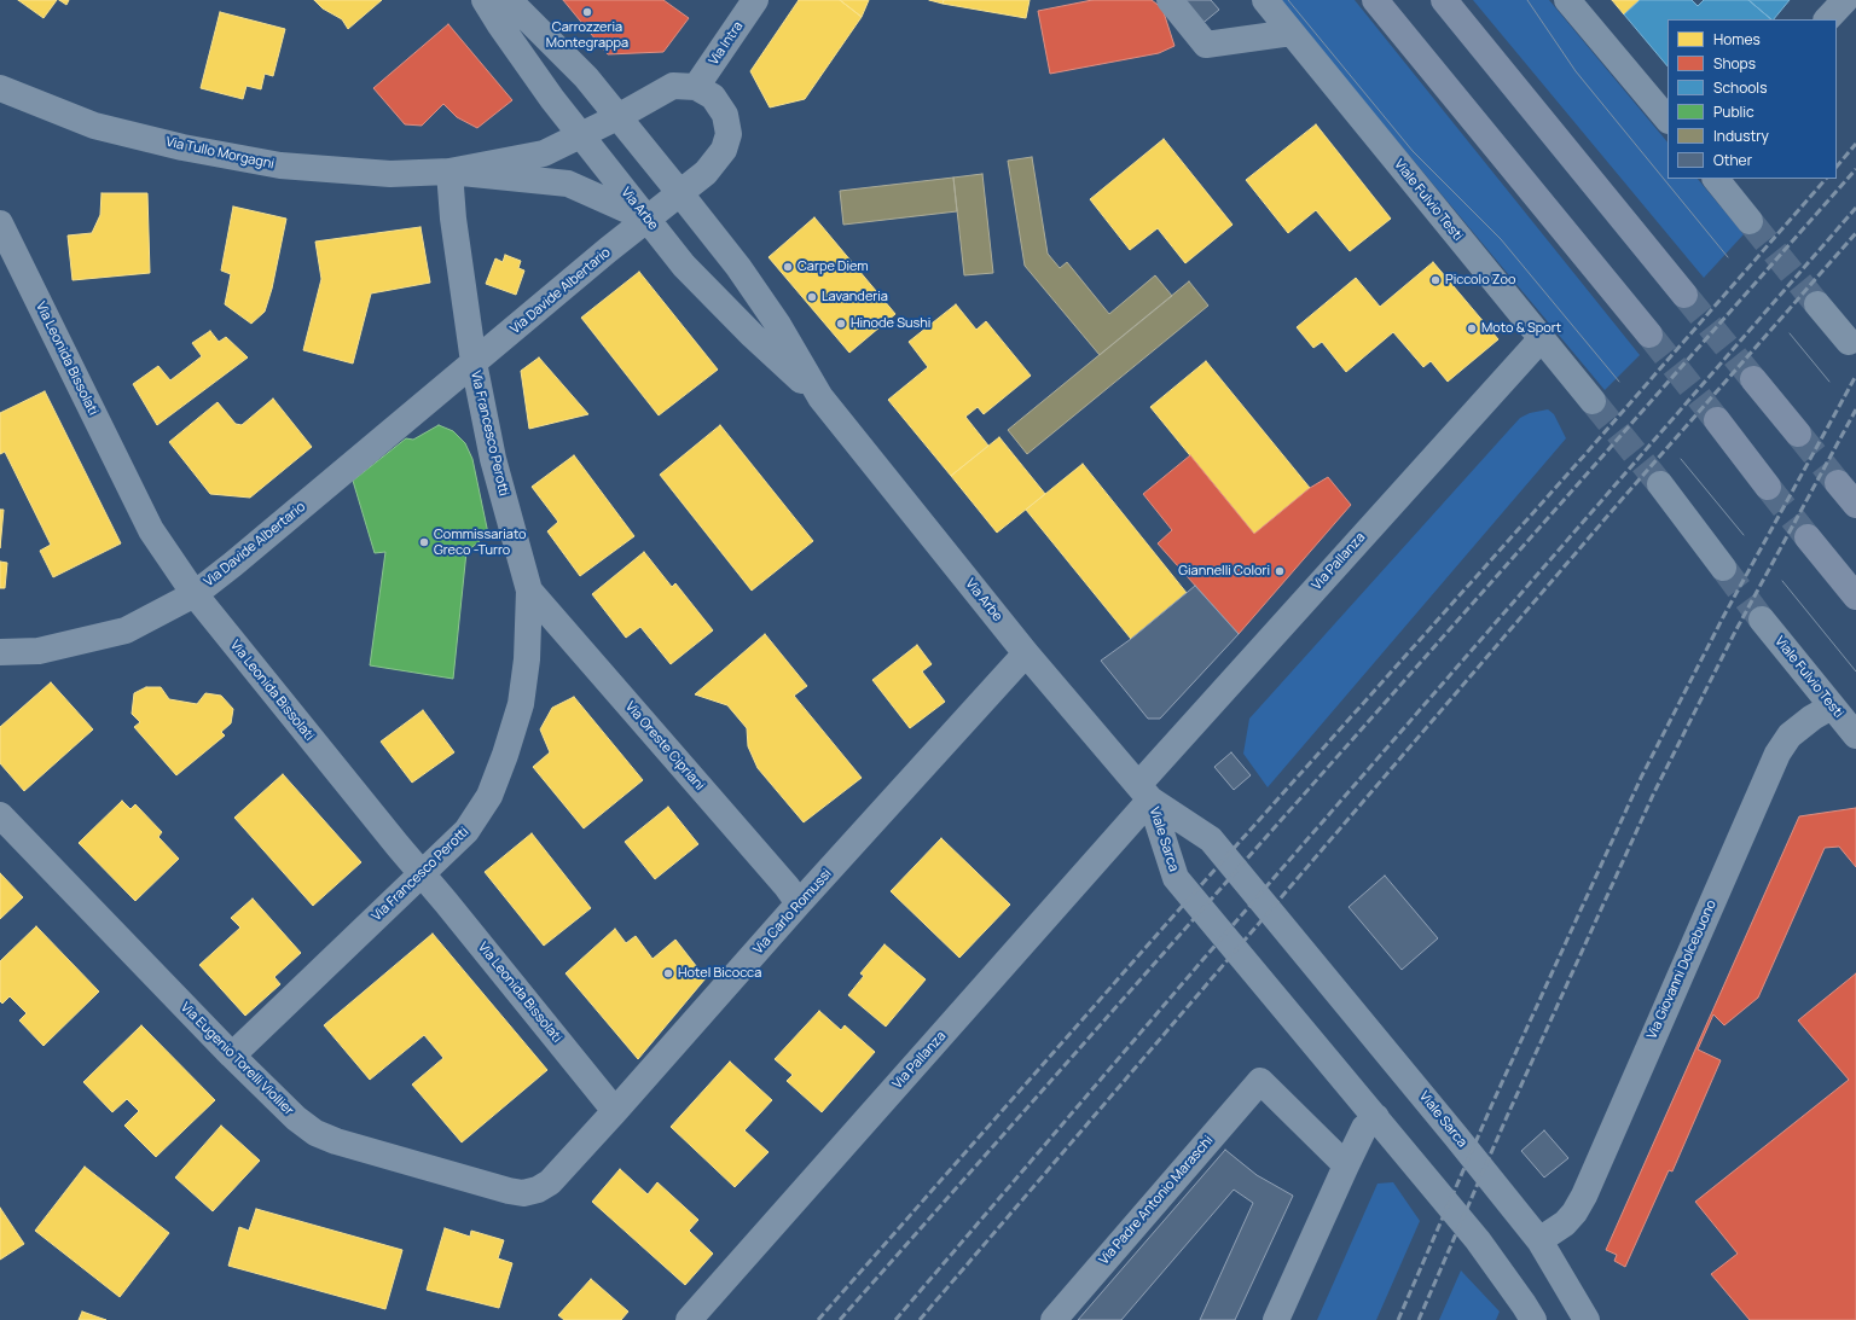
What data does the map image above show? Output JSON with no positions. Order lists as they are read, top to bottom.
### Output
{
  "streets": {
    "street": [
      "Via Intra",
      "Via Tullo Morgagni",
      "Viale Fulvio Testi",
      "Via Arbe",
      "Via Davide Albertario",
      "Via Leonida Bissolati",
      "Via Francesco Perotti",
      "Via Pallanza",
      "Via Oreste Cipriani",
      "Viale Sarca",
      "Via Carlo Romussi",
      "Via Giovanni Dolcebuono",
      "Via Eugenio Torelli Viollier",
      "Via Padre Antonio Maraschi"
    ]
  },
  "crossings": [
    ["Via Intra", "Via Tullo Morgagni"],
    ["Via Intra", "Via Davide Albertario"],
    ["Via Tullo Morgagni", "Via Arbe"],
    ["Via Tullo Morgagni", "Via Davide Albertario"],
    ["Viale Fulvio Testi", "Via Pallanza"],
    ["Viale Fulvio Testi", "Via Giovanni Dolcebuono"],
    ["Via Arbe", "Via Davide Albertario"],
    ["Via Arbe", "Via Pallanza"],
    ["Via Arbe", "Viale Sarca"],
    ["Via Arbe", "Via Carlo Romussi"],
    ["Via Davide Albertario", "Via Leonida Bissolati"],
    ["Via Davide Albertario", "Via Francesco Perotti"],
    ["Via Leonida Bissolati", "Via Francesco Perotti"],
    ["Via Leonida Bissolati", "Via Carlo Romussi"],
    ["Via Francesco Perotti", "Via Oreste Cipriani"],
    ["Via Francesco Perotti", "Via Eugenio Torelli Viollier"],
    ["Via Pallanza", "Viale Sarca"],
    ["Via Oreste Cipriani", "Via Carlo Romussi"],
    ["Viale Sarca", "Via Giovanni Dolcebuono"],
    ["Via Carlo Romussi", "Via Eugenio Torelli Viollier"]
  ],
  "places": [
    "Carrozzeria Montegrappa",
    "Carpe Diem",
    "Piccolo Zoo",
    "Lavanderia",
    "Hinode Sushi",
    "Moto & Sport",
    "Commissariato Greco -Turro",
    "Giannelli Colori",
    "Hotel Bicocca"
  ],
  "legend": [
    "Homes",
    "Shops",
    "Schools",
    "Public",
    "Industry",
    "Other"
  ]
}
